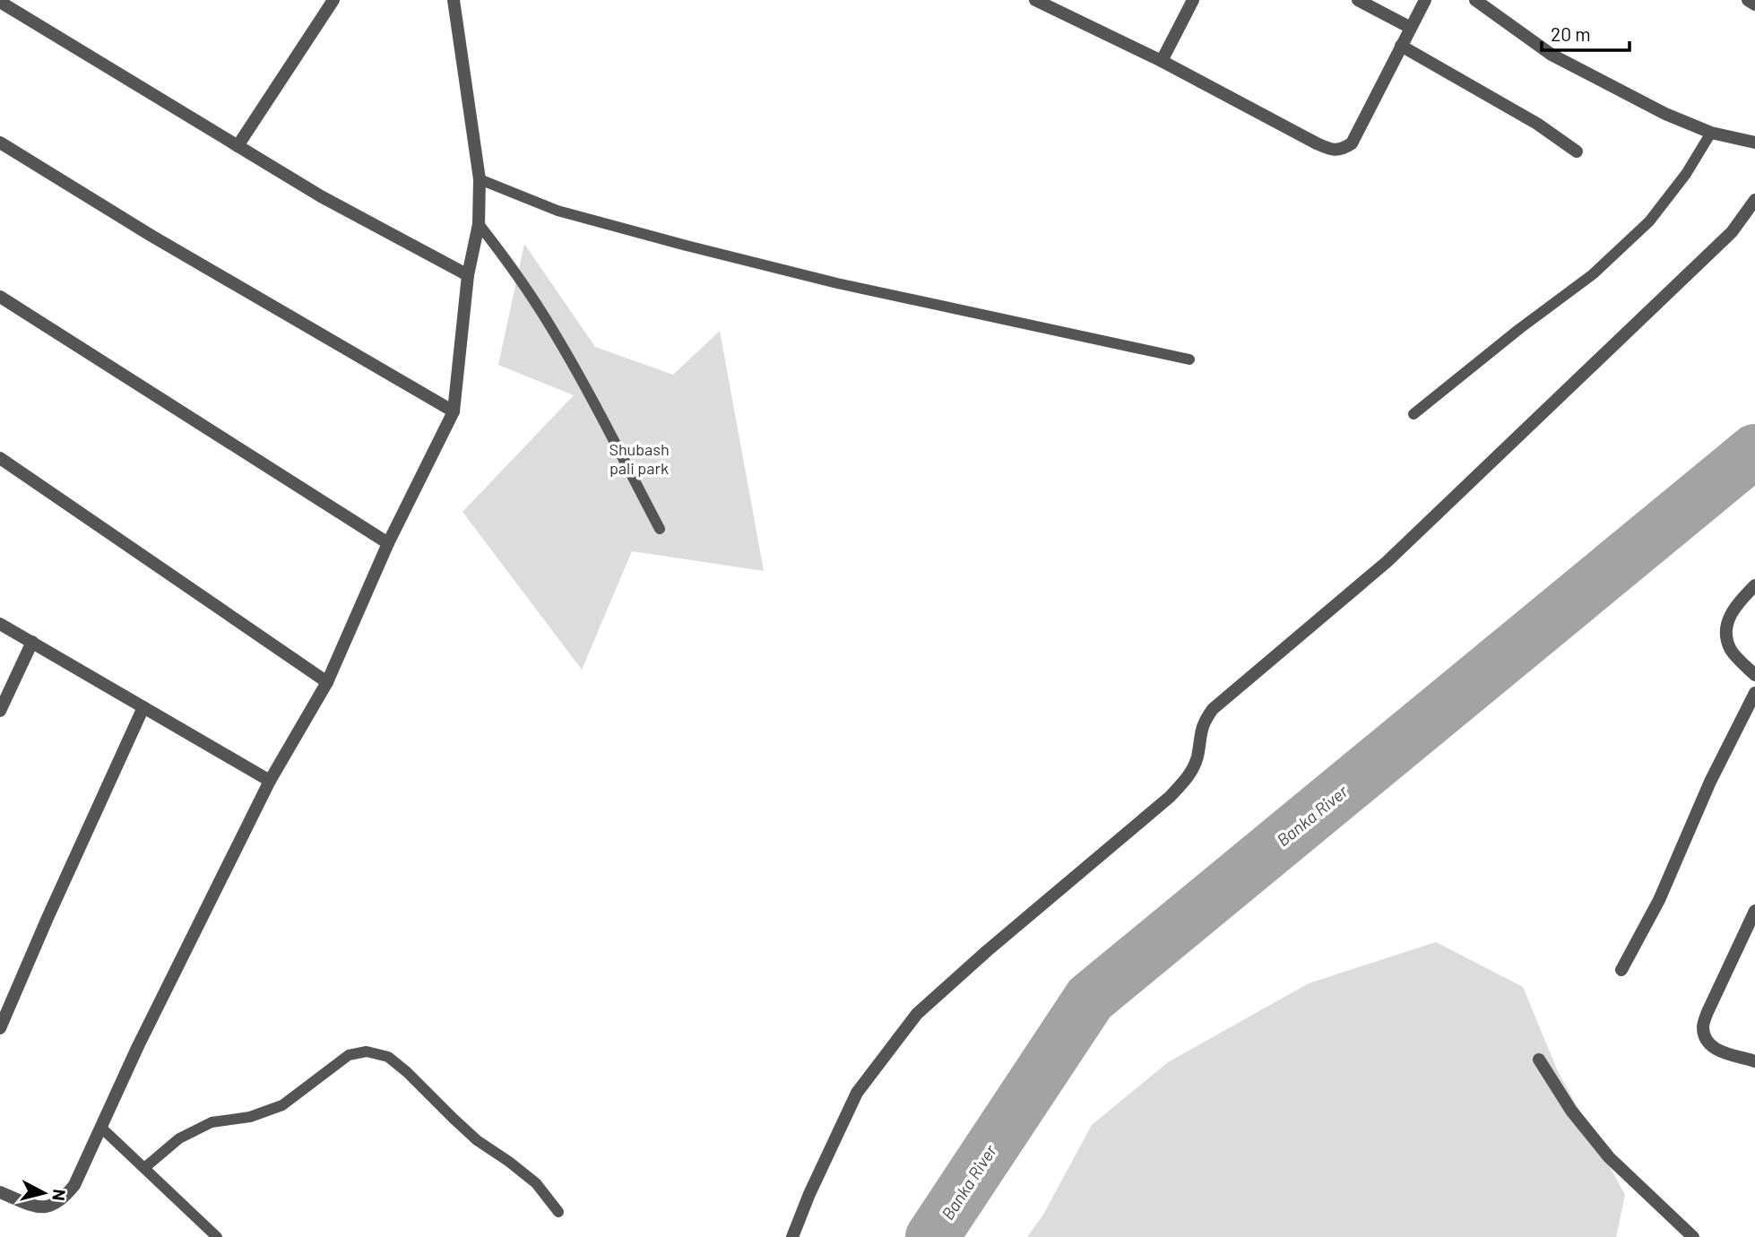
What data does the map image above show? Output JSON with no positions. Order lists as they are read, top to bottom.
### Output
{
  "water": ["Banka River"],
  "parks": ["Shubash pali park"],
  "scale_bar": "20 m",
  "north": "right"
}
